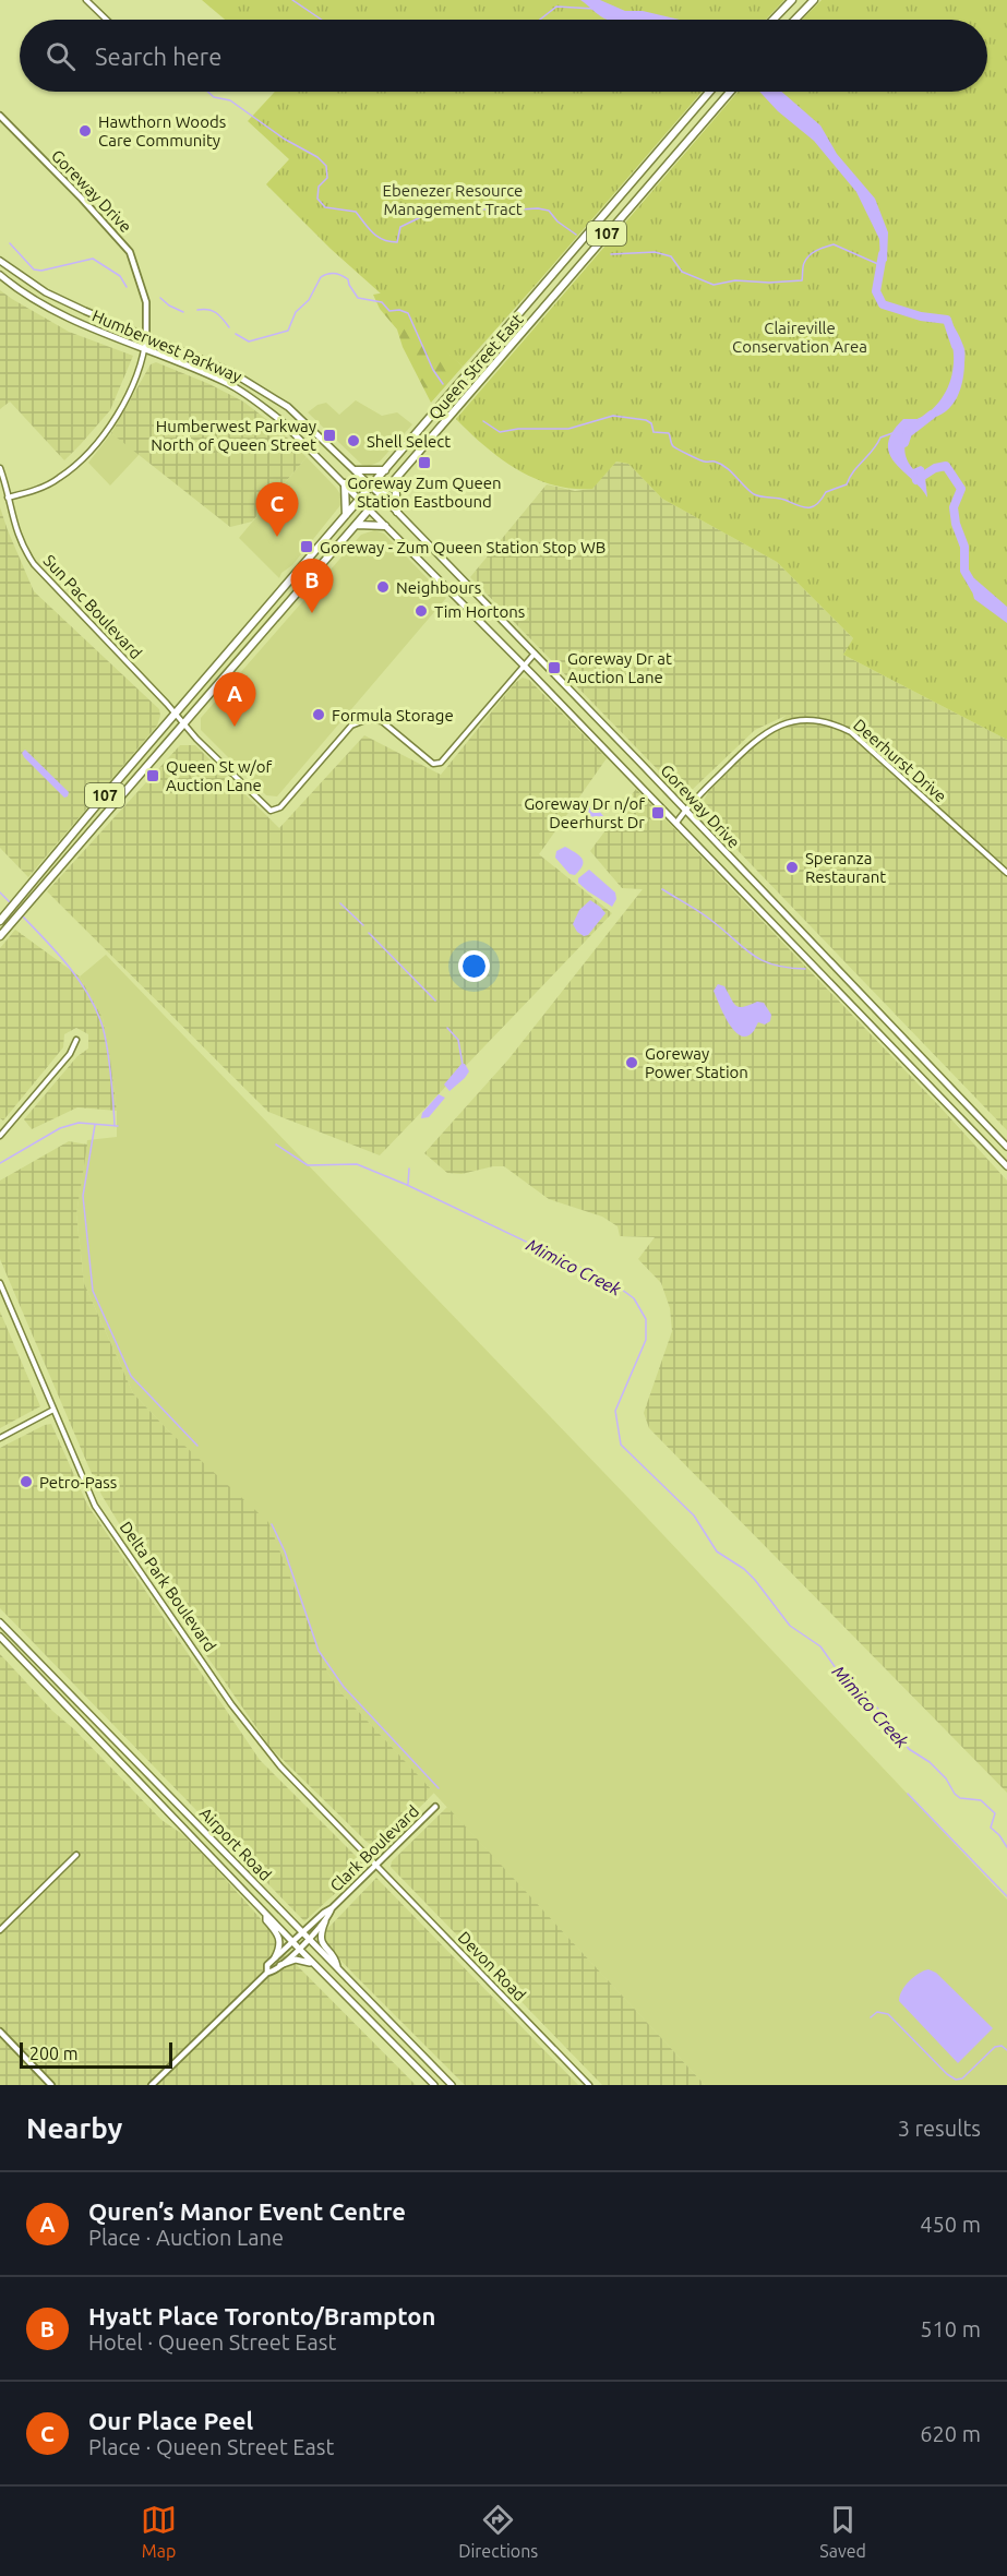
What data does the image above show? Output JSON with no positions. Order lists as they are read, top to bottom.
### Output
{
  "streets": {
    "main road": [
      "Goreway Drive",
      "107",
      "Humberwest Parkway",
      "Queen Street East",
      "Airport Road"
    ],
    "street": [
      "Sun Pac Boulevard",
      "Deerhurst Drive",
      "Delta Park Boulevard",
      "Clark Boulevard",
      "Devon Road"
    ]
  },
  "crossings": [
    ["Goreway Drive", "Humberwest Parkway"],
    ["Goreway Drive", "Queen Street East"],
    ["Goreway Drive", "Sun Pac Boulevard"],
    ["Goreway Drive", "Deerhurst Drive"],
    ["Humberwest Parkway", "Queen Street East"],
    ["Queen Street East", "Sun Pac Boulevard"],
    ["Delta Park Boulevard", "Clark Boulevard"],
    ["Delta Park Boulevard", "Devon Road"],
    ["Airport Road", "Clark Boulevard"],
    ["Clark Boulevard", "Devon Road"]
  ],
  "water": ["Mimico Creek"],
  "parks": ["Ebenezer Resource Management Tract", "Claireville Conservation Area"],
  "places": {
    "other": [
      "Hawthorn Woods Care Community",
      "Shell Select",
      "Neighbours",
      "Tim Hortons",
      "Formula Storage",
      "Speranza Restaurant",
      "Goreway Power Station",
      "Petro-Pass"
    ],
    "transit": [
      "Humberwest Parkway North of Queen Street",
      "Goreway Zum Queen Station Eastbound",
      "Goreway - Zum Queen Station Stop WB",
      "Goreway Dr at Auction Lane",
      "Queen St w/of Auction Lane",
      "Goreway Dr n/of Deerhurst Dr"
    ]
  },
  "scale_bar": "200 m",
  "page": {
    "search": "Search here",
    "pins": ["C", "B", "A"],
    "scale": "200 m",
    "heading": ["Nearby", "3 results"],
    "list": [
      {
        "mark": "A",
        "name": "Quren’s Manor Event Centre",
        "note": "Place · Auction Lane",
        "value": "450 m"
      },
      {
        "mark": "B",
        "name": "Hyatt Place Toronto/Brampton",
        "note": "Hotel · Queen Street East",
        "value": "510 m"
      },
      {
        "mark": "C",
        "name": "Our Place Peel",
        "note": "Place · Queen Street East",
        "value": "620 m"
      }
    ],
    "nav": ["Map", "Directions", "Saved"]
  }
}
